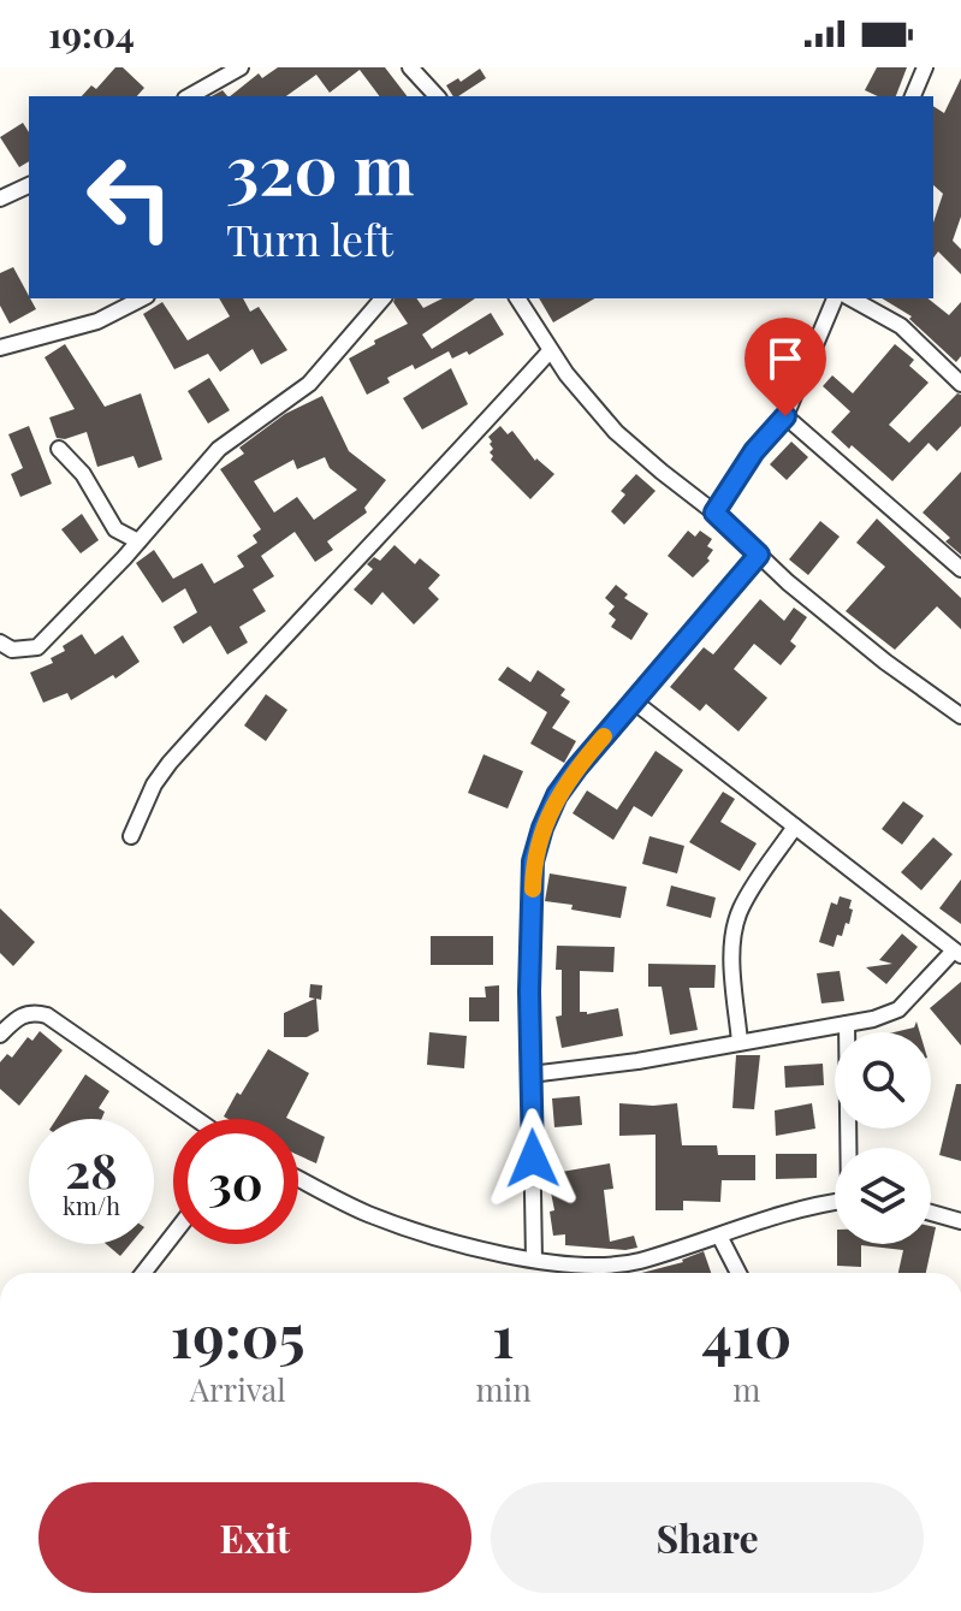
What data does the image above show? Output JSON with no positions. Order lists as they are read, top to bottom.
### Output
{
  "page": {
    "status": "19:04",
    "turn": ["320 m", "Turn left"],
    "speed": "28 km/h",
    "limit": "30",
    "eta": [
      "19:05",
      "Arrival",
      "1",
      "min",
      "410",
      "m"
    ],
    "buttons": ["Exit", "Share"]
  }
}
